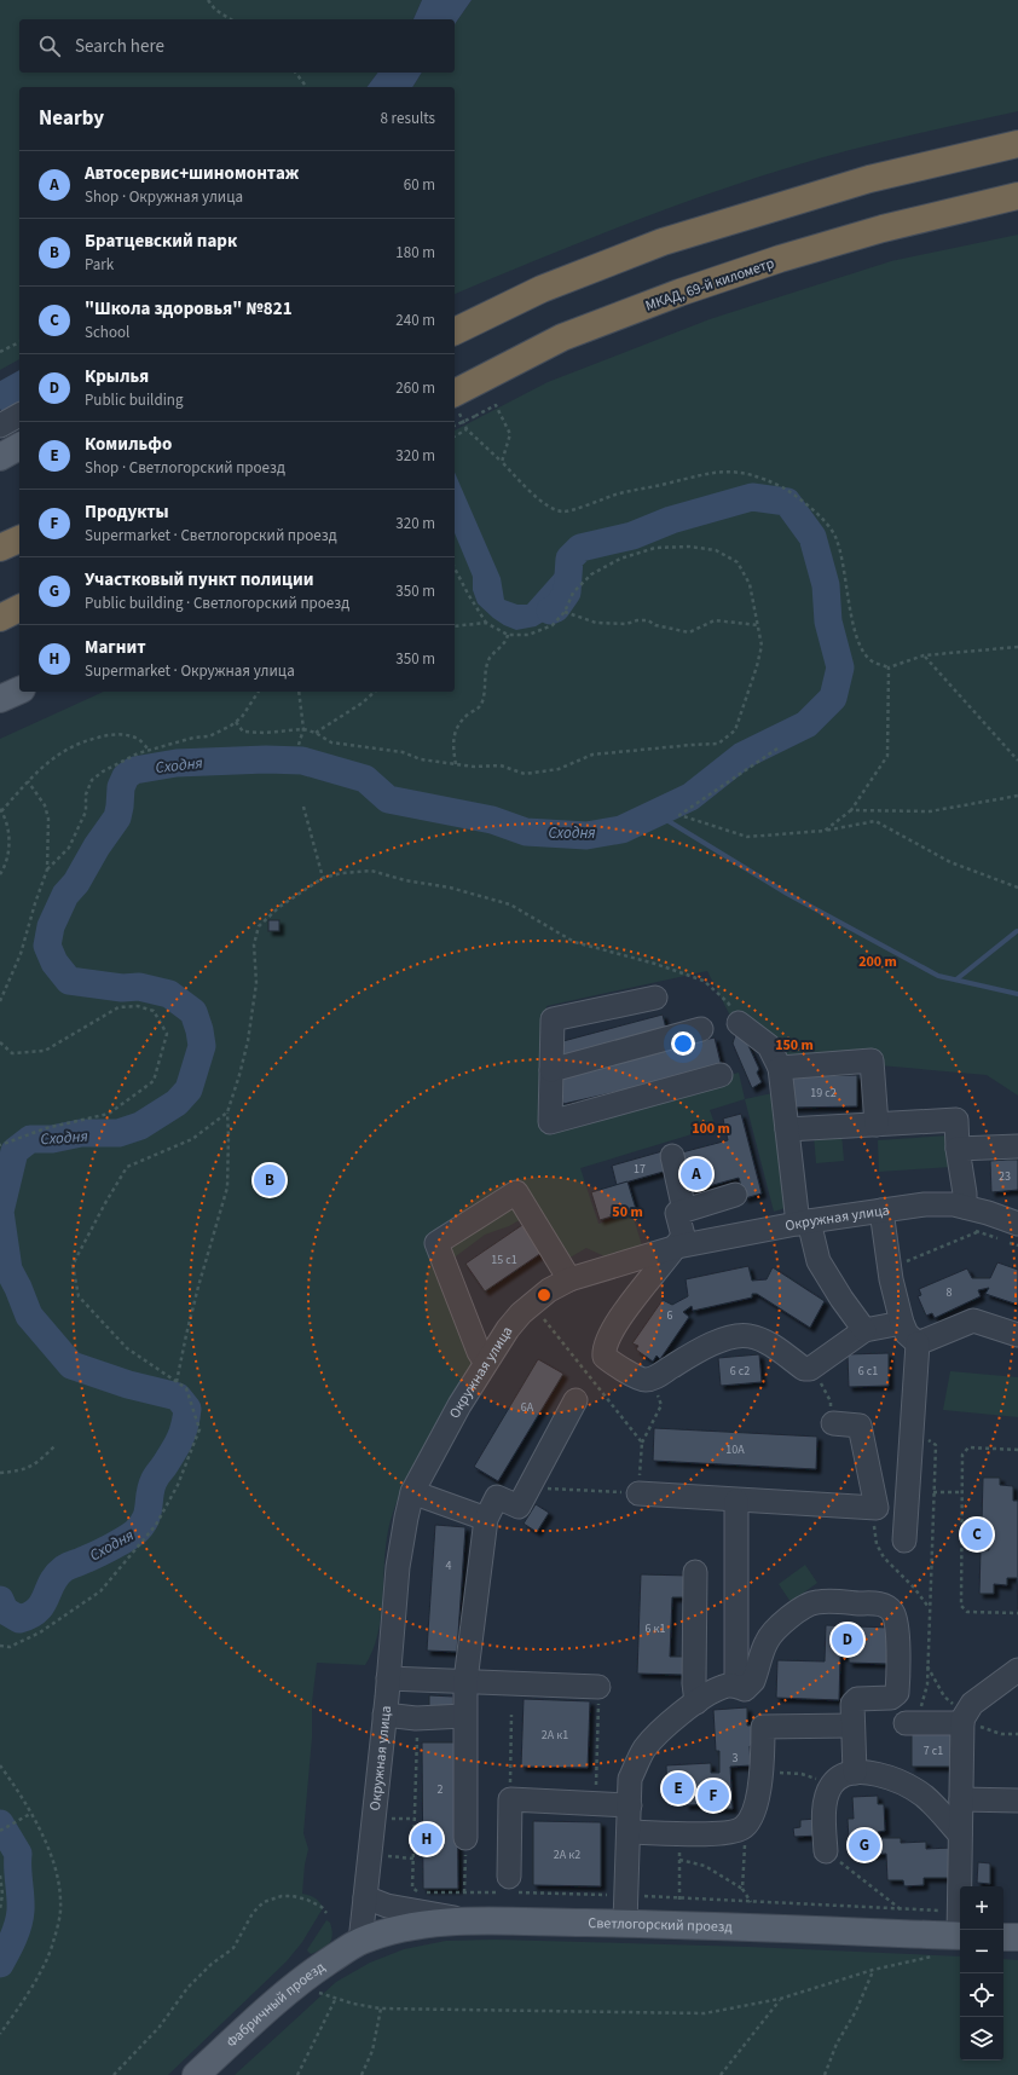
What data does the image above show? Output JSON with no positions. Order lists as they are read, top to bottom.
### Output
{
  "streets": {
    "highway": ["МКАД, 69-й километр"],
    "main road": ["Светлогорский проезд", "Фабричный проезд"],
    "street": ["Окружная улица"]
  },
  "crossings": [
    ["Окружная улица", "Светлогорский проезд"],
    ["Окружная улица", "Фабричный проезд"],
    ["Светлогорский проезд", "Фабричный проезд"]
  ],
  "water": ["Сходня"],
  "house_numbers": [
    "19 с2",
    "17",
    "23",
    "15 с1",
    "8",
    "6",
    "6 с2",
    "6 с1",
    "6А",
    "10А",
    "4",
    "6 к1",
    "2А к1",
    "7 с1",
    "3",
    "2",
    "2А к2"
  ],
  "page": {
    "search": "Search here",
    "heading": ["Nearby", "8 results"],
    "list": [
      {
        "mark": "A",
        "name": "Автосервис+шиномонтаж",
        "note": "Shop · Окружная улица",
        "value": "60 m"
      },
      {
        "mark": "B",
        "name": "Братцевский парк",
        "note": "Park",
        "value": "180 m"
      },
      {
        "mark": "C",
        "name": "\"Школа здоровья\" №821",
        "note": "School",
        "value": "240 m"
      },
      {
        "mark": "D",
        "name": "Крылья",
        "note": "Public building",
        "value": "260 m"
      },
      {
        "mark": "E",
        "name": "Комильфо",
        "note": "Shop · Светлогорский проезд",
        "value": "320 m"
      },
      {
        "mark": "F",
        "name": "Продукты",
        "note": "Supermarket · Светлогорский проезд",
        "value": "320 m"
      },
      {
        "mark": "G",
        "name": "Участковый пункт полиции",
        "note": "Public building · Светлогорский проезд",
        "value": "350 m"
      },
      {
        "mark": "H",
        "name": "Магнит",
        "note": "Supermarket · Окружная улица",
        "value": "350 m"
      }
    ],
    "pins": [
      "A",
      "B",
      "C",
      "D",
      "E",
      "F",
      "H",
      "G"
    ],
    "map_buttons": ["+", "−"]
  },
  "rings": [
    "200 m",
    "150 m",
    "100 m",
    "50 m"
  ]
}
